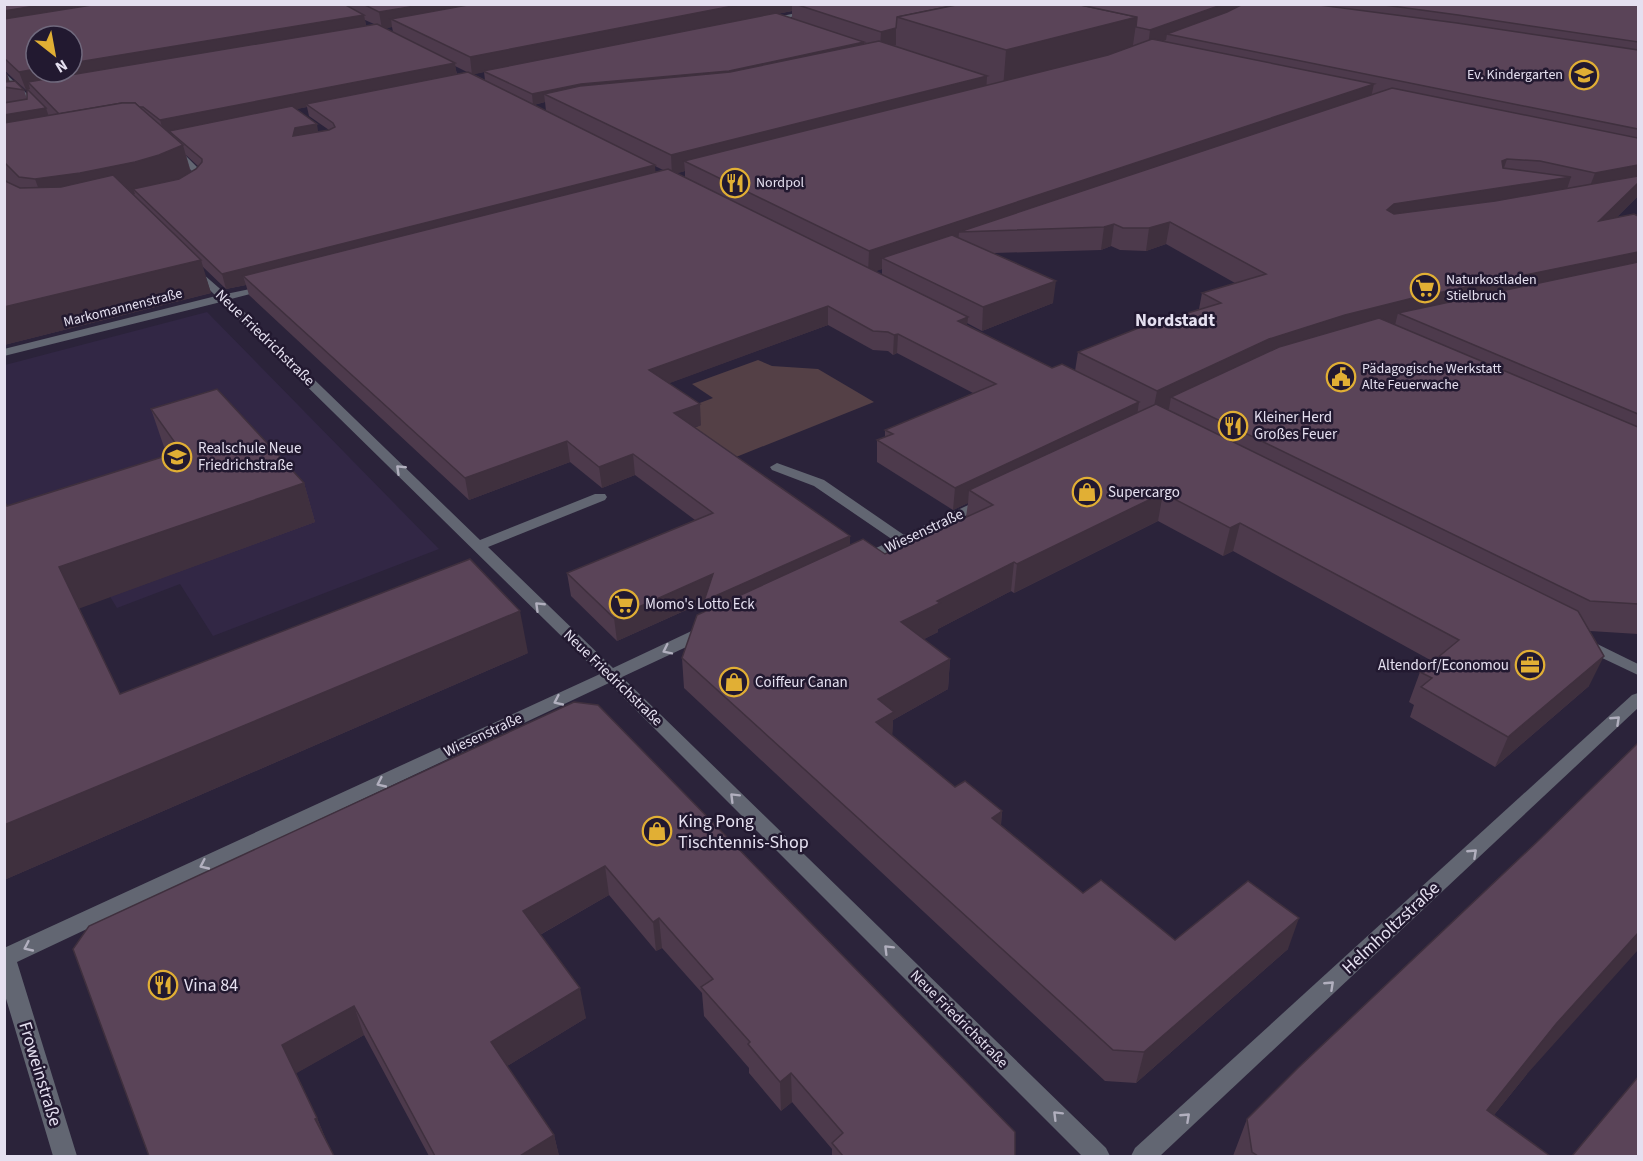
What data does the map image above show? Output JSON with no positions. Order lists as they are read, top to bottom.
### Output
{
  "streets": {
    "street": [
      "Markomannenstraße",
      "Neue Friedrichstraße",
      "Wiesenstraße",
      "Helmholtzstraße",
      "Froweinstraße"
    ]
  },
  "crossings": [
    ["Markomannenstraße", "Neue Friedrichstraße"],
    ["Neue Friedrichstraße", "Wiesenstraße"],
    ["Wiesenstraße", "Froweinstraße"]
  ],
  "one_way": ["Neue Friedrichstraße", "Wiesenstraße", "Helmholtzstraße"],
  "districts": ["Nordstadt"],
  "places": {
    "school or university": ["Ev. Kindergarten", "Realschule Neue Friedrichstraße"],
    "restaurant": ["Nordpol", "Kleiner Herd Großes Feuer", "Vina 84"],
    "supermarket": ["Naturkostladen Stielbruch", "Momo's Lotto Eck"],
    "public building": ["Pädagogische Werkstatt Alte Feuerwache"],
    "shop": ["Supercargo", "Coiffeur Canan", "King Pong Tischtennis-Shop"],
    "office": ["Altendorf/Economou"]
  },
  "north": "bottom right"
}
